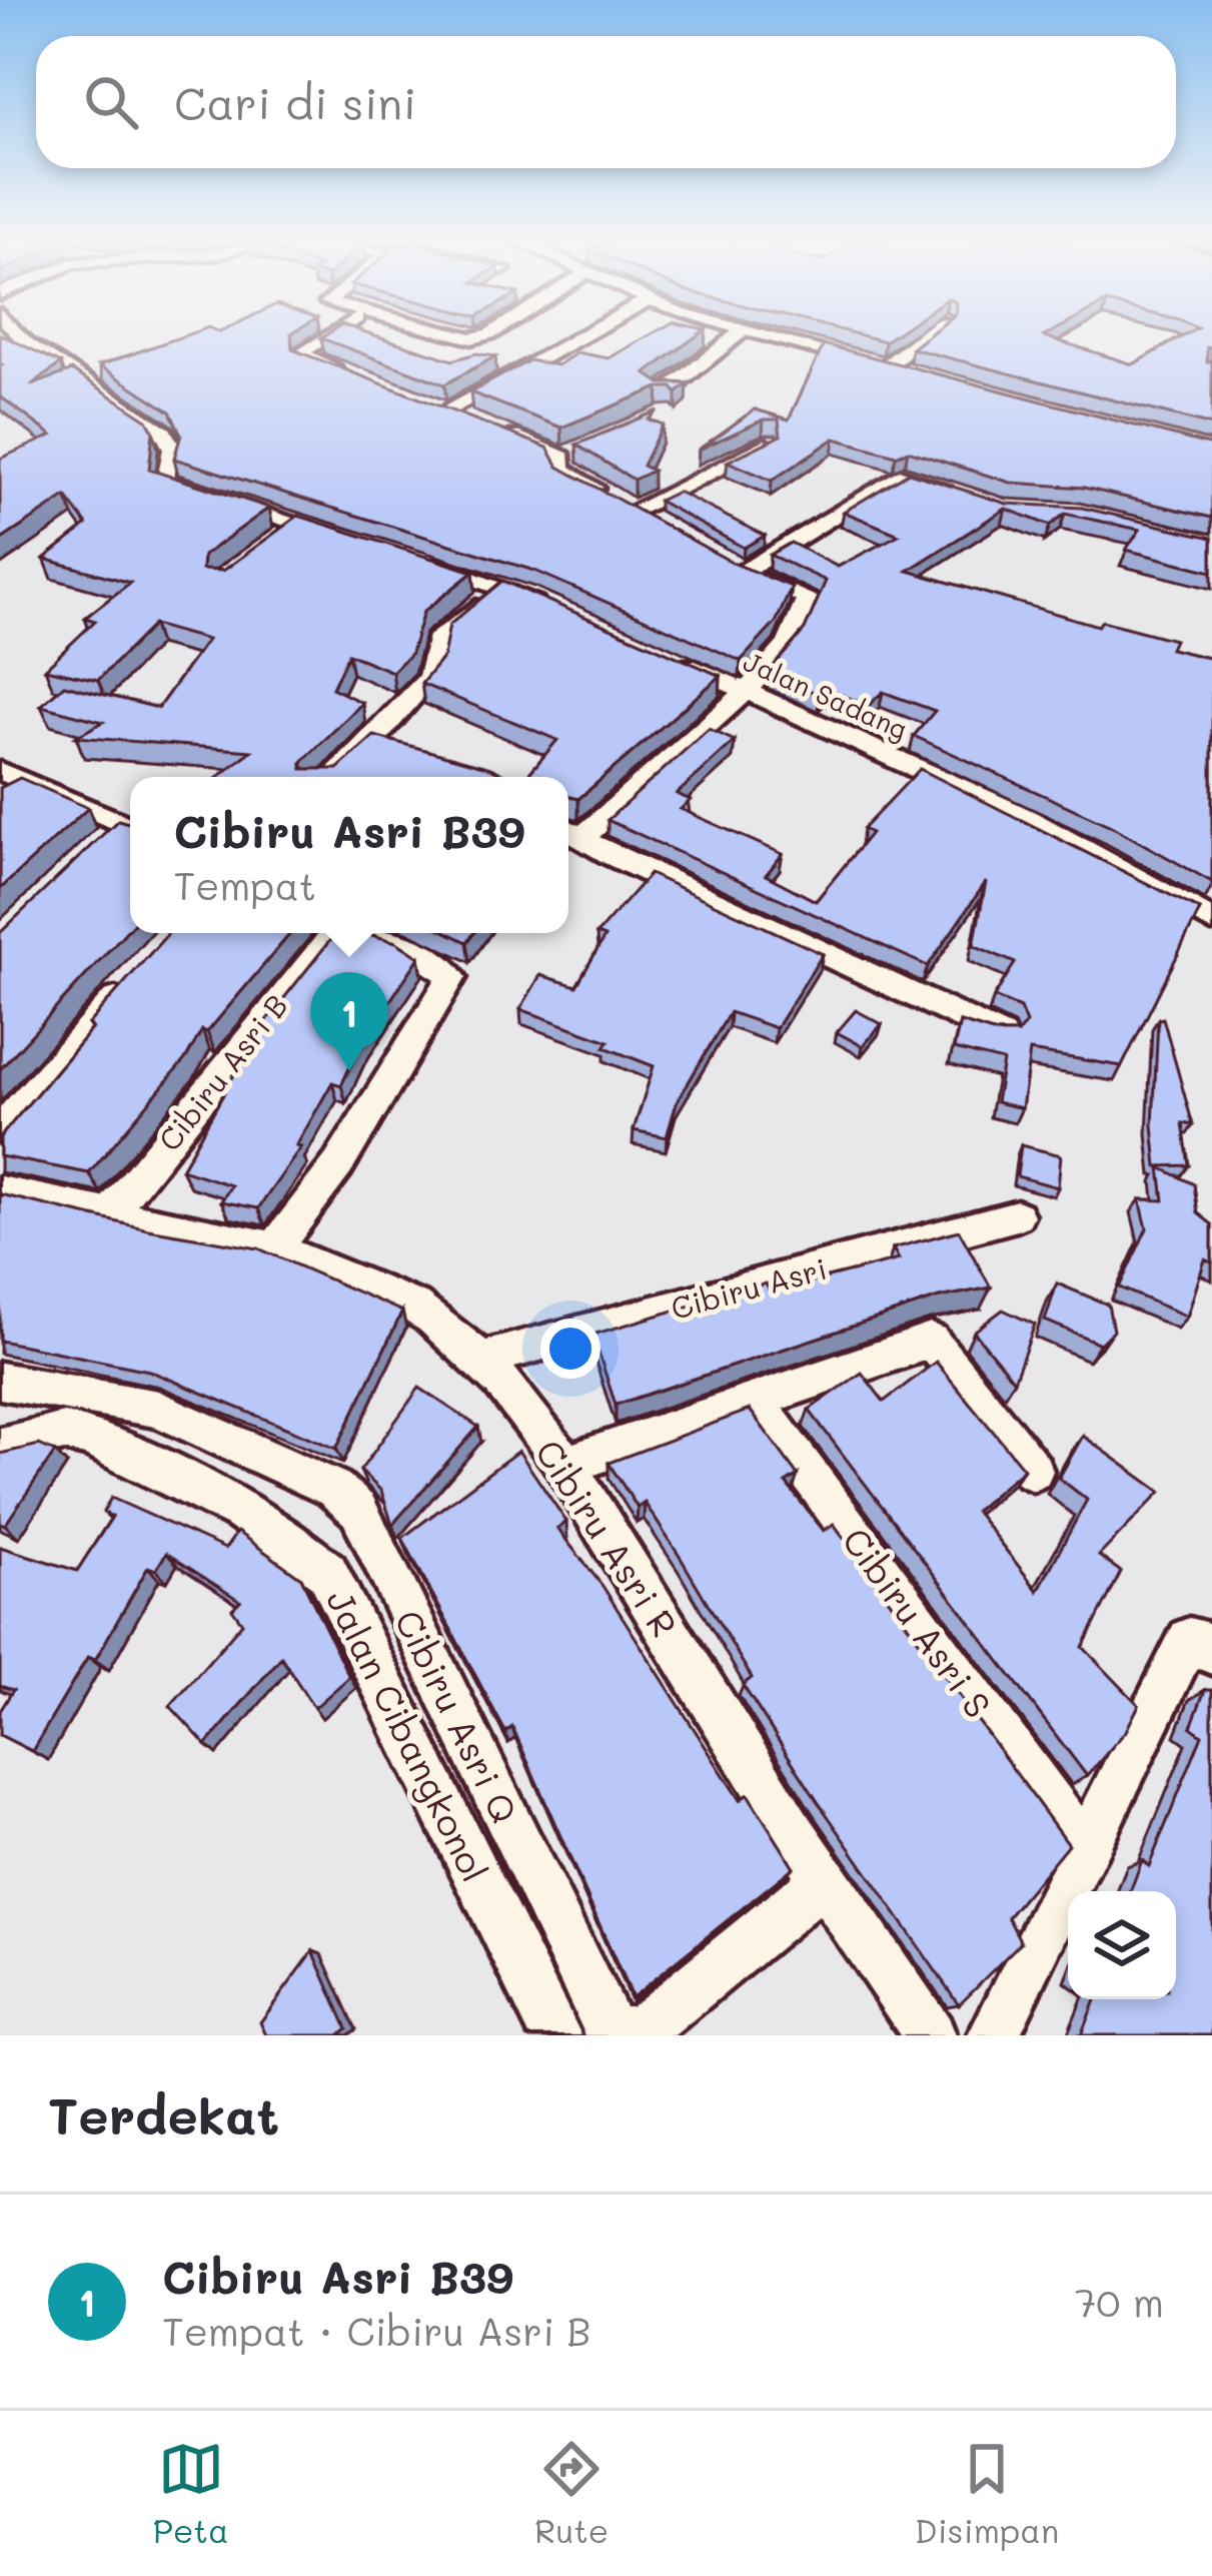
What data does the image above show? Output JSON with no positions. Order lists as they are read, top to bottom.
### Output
{
  "streets": {
    "street": [
      "Jalan Sadang",
      "Cibiru Asri B",
      "Cibiru Asri",
      "Cibiru Asri R",
      "Cibiru Asri S",
      "Cibiru Asri Q",
      "Jalan Cibangkonol"
    ]
  },
  "crossings": [
    ["Cibiru Asri B", "Cibiru Asri R"],
    ["Cibiru Asri", "Cibiru Asri R"],
    ["Cibiru Asri R", "Cibiru Asri Q"]
  ],
  "page": {
    "search": "Cari di sini",
    "popup": ["Cibiru Asri B39", "Tempat"],
    "pins": "1",
    "heading": "Terdekat",
    "list": [
      {
        "mark": "1",
        "name": "Cibiru Asri B39",
        "note": "Tempat · Cibiru Asri B",
        "value": "70 m"
      }
    ],
    "nav": ["Peta", "Rute", "Disimpan"]
  }
}
